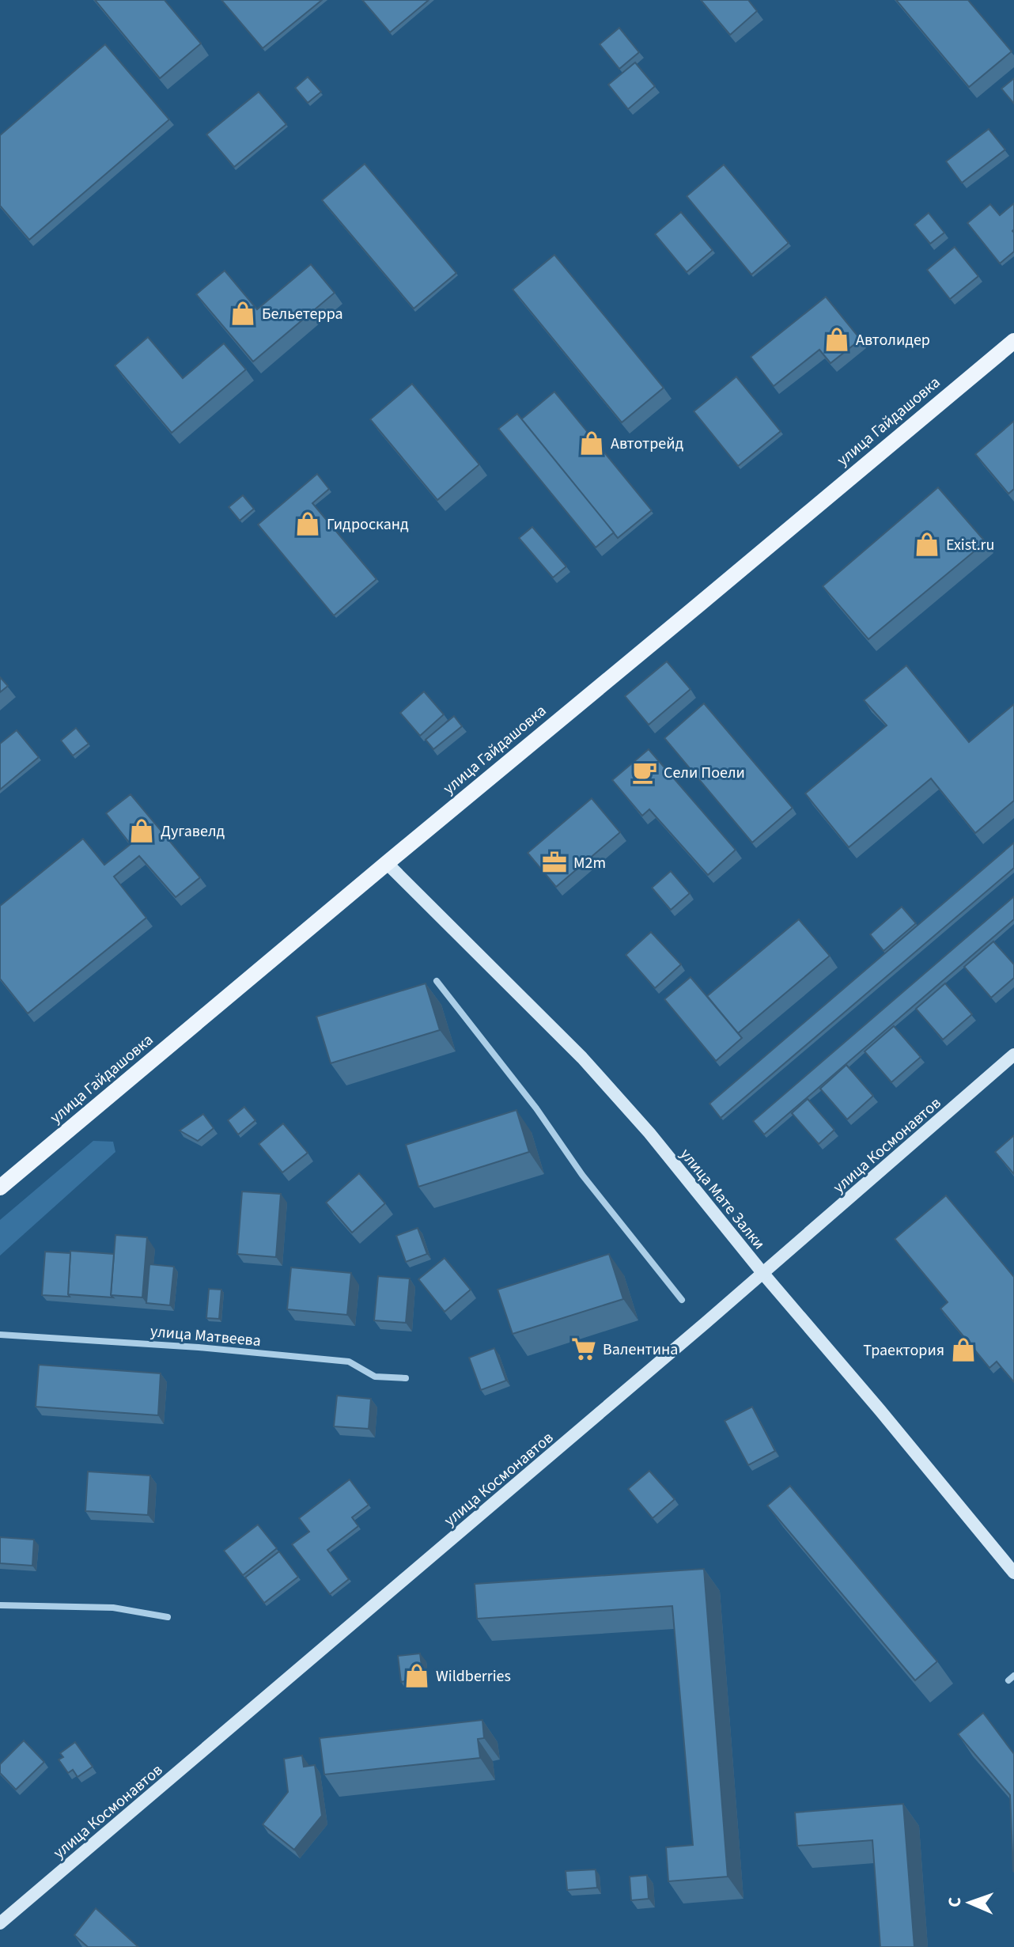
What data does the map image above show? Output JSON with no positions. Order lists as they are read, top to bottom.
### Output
{
  "streets": {
    "main road": ["улица Гайдашовка"],
    "street": ["улица Космонавтов", "улица Мате Залки", "улица Матвеева"]
  },
  "crossings": [
    ["улица Гайдашовка", "улица Мате Залки"],
    ["улица Космонавтов", "улица Мате Залки"]
  ],
  "places": {
    "shop": [
      "Бельетерра",
      "Автолидер",
      "Автотрейд",
      "Гидросканд",
      "Exist.ru",
      "Дугавелд",
      "Траектория",
      "Wildberries"
    ],
    "cafe": ["Сели Поели"],
    "office": ["М2m"],
    "supermarket": ["Валентина"]
  },
  "north": "left"
}
